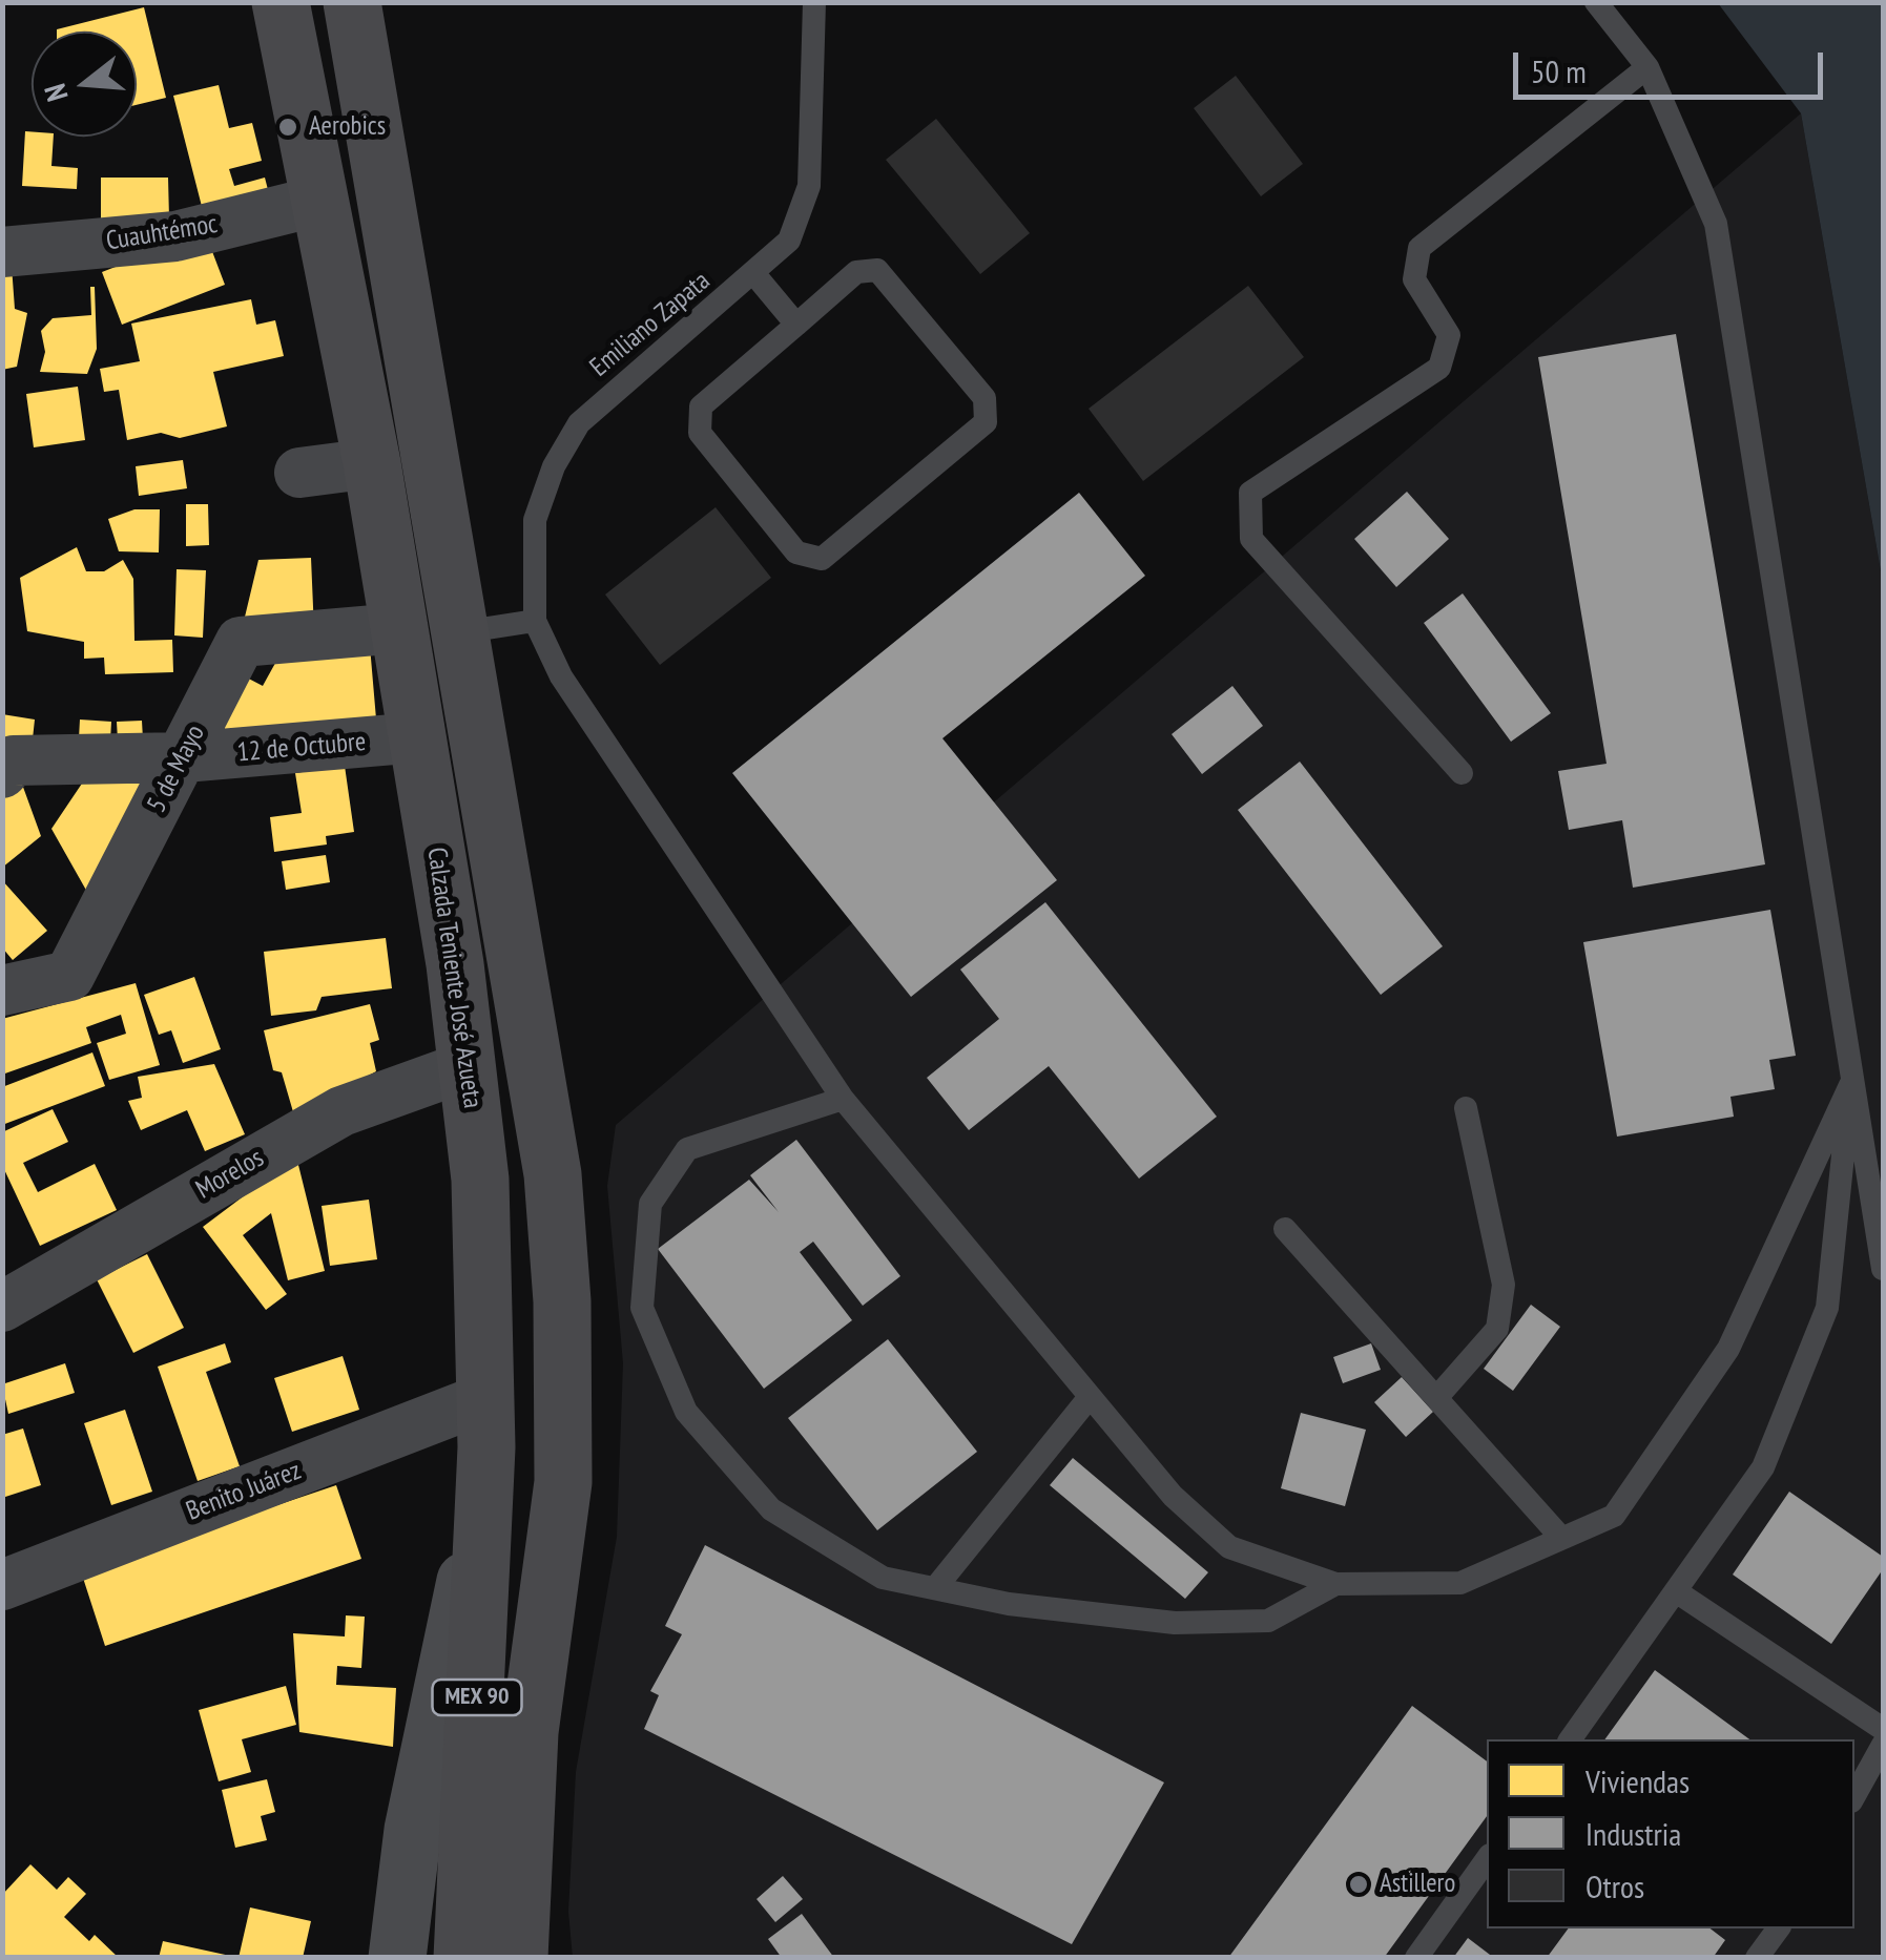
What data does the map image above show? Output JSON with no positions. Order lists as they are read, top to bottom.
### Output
{
  "streets": {
    "main road": ["Calzada Teniente José Azueta", "MEX 90"],
    "street": [
      "Cuauhtémoc",
      "12 de Octubre",
      "5 de Mayo",
      "Morelos",
      "Benito Juárez"
    ],
    "lane": ["Emiliano Zapata"]
  },
  "crossings": [
    ["Cuauhtémoc", "Calzada Teniente José Azueta"],
    ["12 de Octubre", "5 de Mayo"],
    ["12 de Octubre", "Calzada Teniente José Azueta"],
    ["5 de Mayo", "Calzada Teniente José Azueta"],
    ["Calzada Teniente José Azueta", "Morelos"],
    ["Calzada Teniente José Azueta", "Benito Juárez"],
    ["Calzada Teniente José Azueta", "MEX 90"]
  ],
  "places": ["Aerobics", "Astillero"],
  "legend": ["Viviendas", "Industria", "Otros"],
  "scale_bar": "50 m",
  "north": "left"
}
